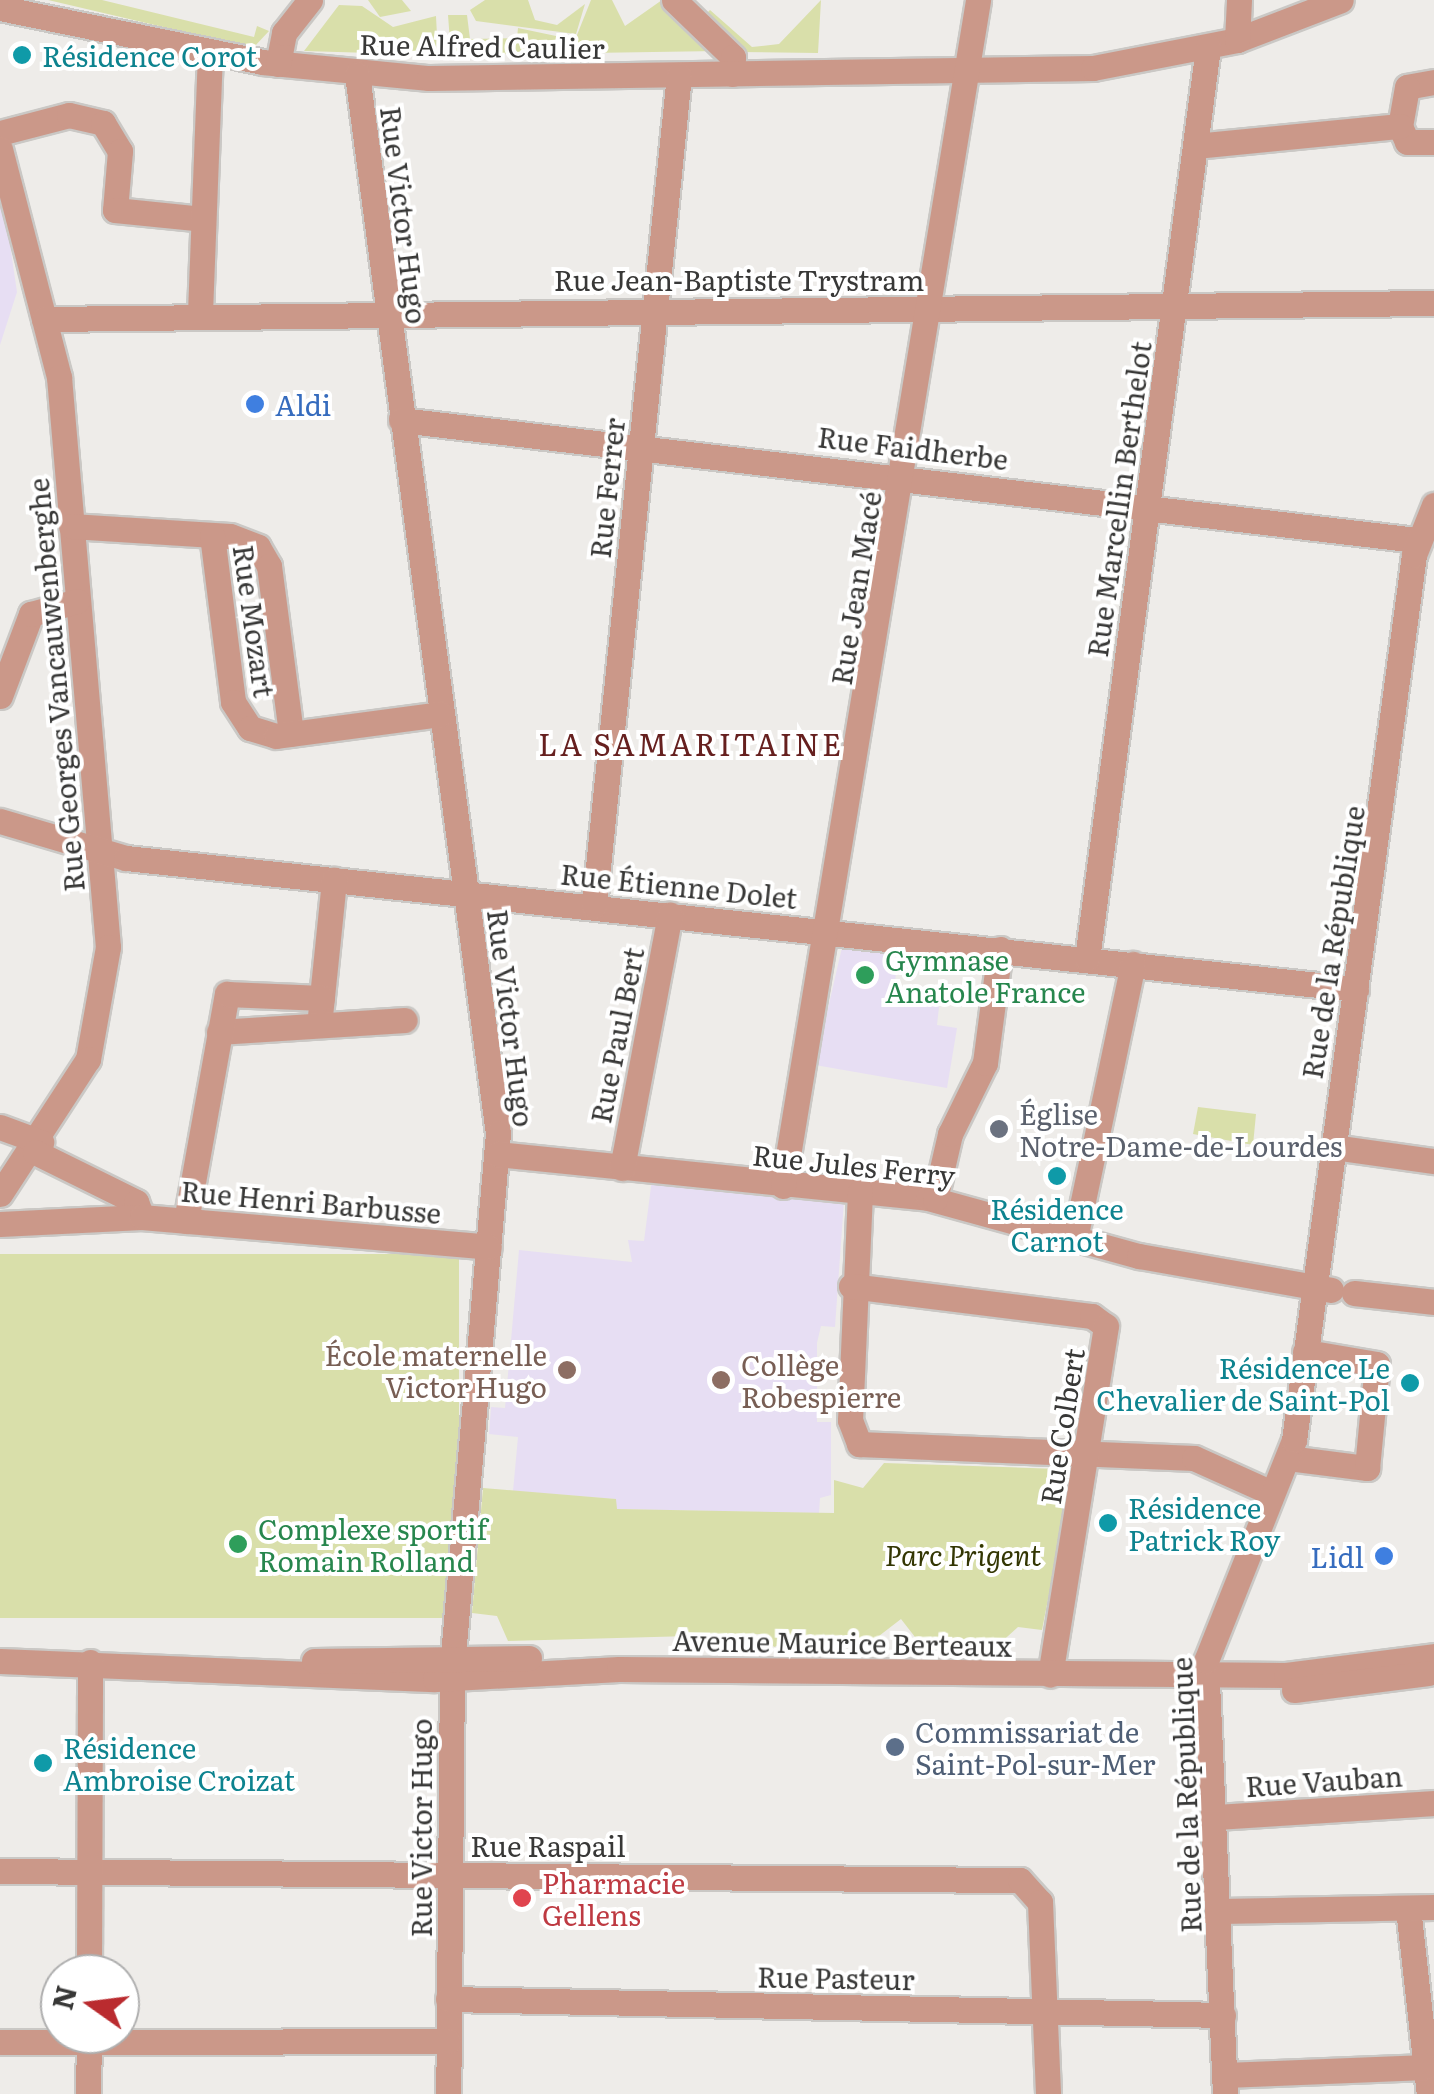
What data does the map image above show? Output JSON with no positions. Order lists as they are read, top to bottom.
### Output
{
  "streets": {
    "street": [
      "Rue Alfred Caulier",
      "Rue Victor Hugo",
      "Rue Jean-Baptiste Trystram",
      "Rue Faidherbe",
      "Rue Ferrer",
      "Rue Marcellin Berthelot",
      "Rue Jean Macé",
      "Rue Mozart",
      "Rue Georges Vancauwenberghe",
      "Rue Étienne Dolet",
      "Rue de la République",
      "Rue Paul Bert",
      "Rue Jules Ferry",
      "Rue Henri Barbusse",
      "Rue Colbert",
      "Avenue Maurice Berteaux",
      "Rue Vauban",
      "Rue Raspail",
      "Rue Pasteur"
    ]
  },
  "crossings": [
    ["Rue Alfred Caulier", "Rue Victor Hugo"],
    ["Rue Alfred Caulier", "Rue Ferrer"],
    ["Rue Alfred Caulier", "Rue Marcellin Berthelot"],
    ["Rue Alfred Caulier", "Rue Jean Macé"],
    ["Rue Victor Hugo", "Rue Jean-Baptiste Trystram"],
    ["Rue Victor Hugo", "Rue Faidherbe"],
    ["Rue Victor Hugo", "Rue Mozart"],
    ["Rue Victor Hugo", "Rue Étienne Dolet"],
    ["Rue Victor Hugo", "Rue Jules Ferry"],
    ["Rue Victor Hugo", "Rue Henri Barbusse"],
    ["Rue Victor Hugo", "Avenue Maurice Berteaux"],
    ["Rue Victor Hugo", "Rue Raspail"],
    ["Rue Victor Hugo", "Rue Pasteur"],
    ["Rue Jean-Baptiste Trystram", "Rue Ferrer"],
    ["Rue Jean-Baptiste Trystram", "Rue Marcellin Berthelot"],
    ["Rue Jean-Baptiste Trystram", "Rue Jean Macé"],
    ["Rue Jean-Baptiste Trystram", "Rue Georges Vancauwenberghe"],
    ["Rue Faidherbe", "Rue Ferrer"],
    ["Rue Faidherbe", "Rue Marcellin Berthelot"],
    ["Rue Faidherbe", "Rue Jean Macé"],
    ["Rue Faidherbe", "Rue de la République"],
    ["Rue Ferrer", "Rue Étienne Dolet"],
    ["Rue Marcellin Berthelot", "Rue Étienne Dolet"],
    ["Rue Jean Macé", "Rue Étienne Dolet"],
    ["Rue Jean Macé", "Rue Jules Ferry"],
    ["Rue Mozart", "Rue Georges Vancauwenberghe"],
    ["Rue Georges Vancauwenberghe", "Rue Étienne Dolet"],
    ["Rue Georges Vancauwenberghe", "Rue Henri Barbusse"],
    ["Rue Étienne Dolet", "Rue de la République"],
    ["Rue Étienne Dolet", "Rue Paul Bert"],
    ["Rue de la République", "Rue Jules Ferry"],
    ["Rue de la République", "Avenue Maurice Berteaux"],
    ["Rue de la République", "Rue Vauban"],
    ["Rue de la République", "Rue Pasteur"],
    ["Rue Paul Bert", "Rue Jules Ferry"],
    ["Rue Colbert", "Avenue Maurice Berteaux"],
    ["Rue Raspail", "Rue Pasteur"]
  ],
  "districts": ["LA SAMARITAINE"],
  "parks": ["Parc Prigent"],
  "places": [
    "Résidence Corot",
    "Aldi",
    "Gymnase Anatole France",
    "Église Notre-Dame-de-Lourdes",
    "Résidence Carnot",
    "École maternelle Victor Hugo",
    "Collège Robespierre",
    "Résidence Le Chevalier de Saint-Pol",
    "Résidence Patrick Roy",
    "Complexe sportif Romain Rolland",
    "Lidl",
    "Commissariat de Saint-Pol-sur-Mer",
    "Résidence Ambroise Croizat",
    "Pharmacie Gellens"
  ],
  "north": "left"
}
